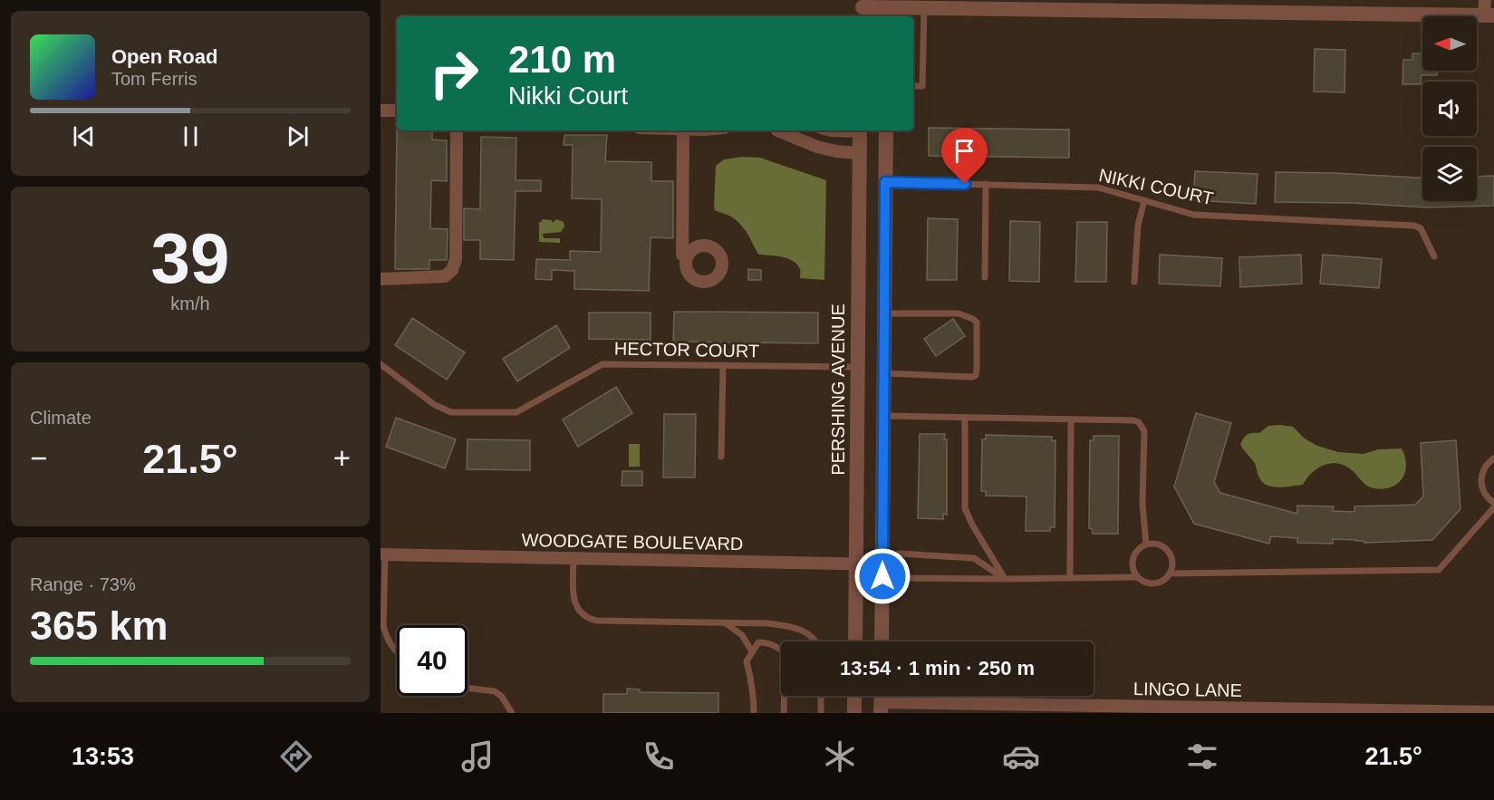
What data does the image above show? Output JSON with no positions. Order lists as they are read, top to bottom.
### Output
{
  "streets": {
    "street": ["PERSHING AVENUE", "WOODGATE BOULEVARD", "LINGO LANE"],
    "lane": ["NIKKI COURT", "HECTOR COURT"]
  },
  "crossings": [
    ["HECTOR COURT", "PERSHING AVENUE"],
    ["PERSHING AVENUE", "WOODGATE BOULEVARD"]
  ],
  "north": "left",
  "page": {
    "turn": ["210 m", "Nikki Court"],
    "song": ["Open Road", "Tom Ferris"],
    "tile": [
      ["39", "km/h"],
      "Climate",
      ["Range · 73%", "365 km"]
    ],
    "heat": ["−", "21.5°", "+"],
    "limit": "40",
    "trip": "13:54 · 1 min · 250 m",
    "tabs": ["13:53", "21.5°"]
  }
}
